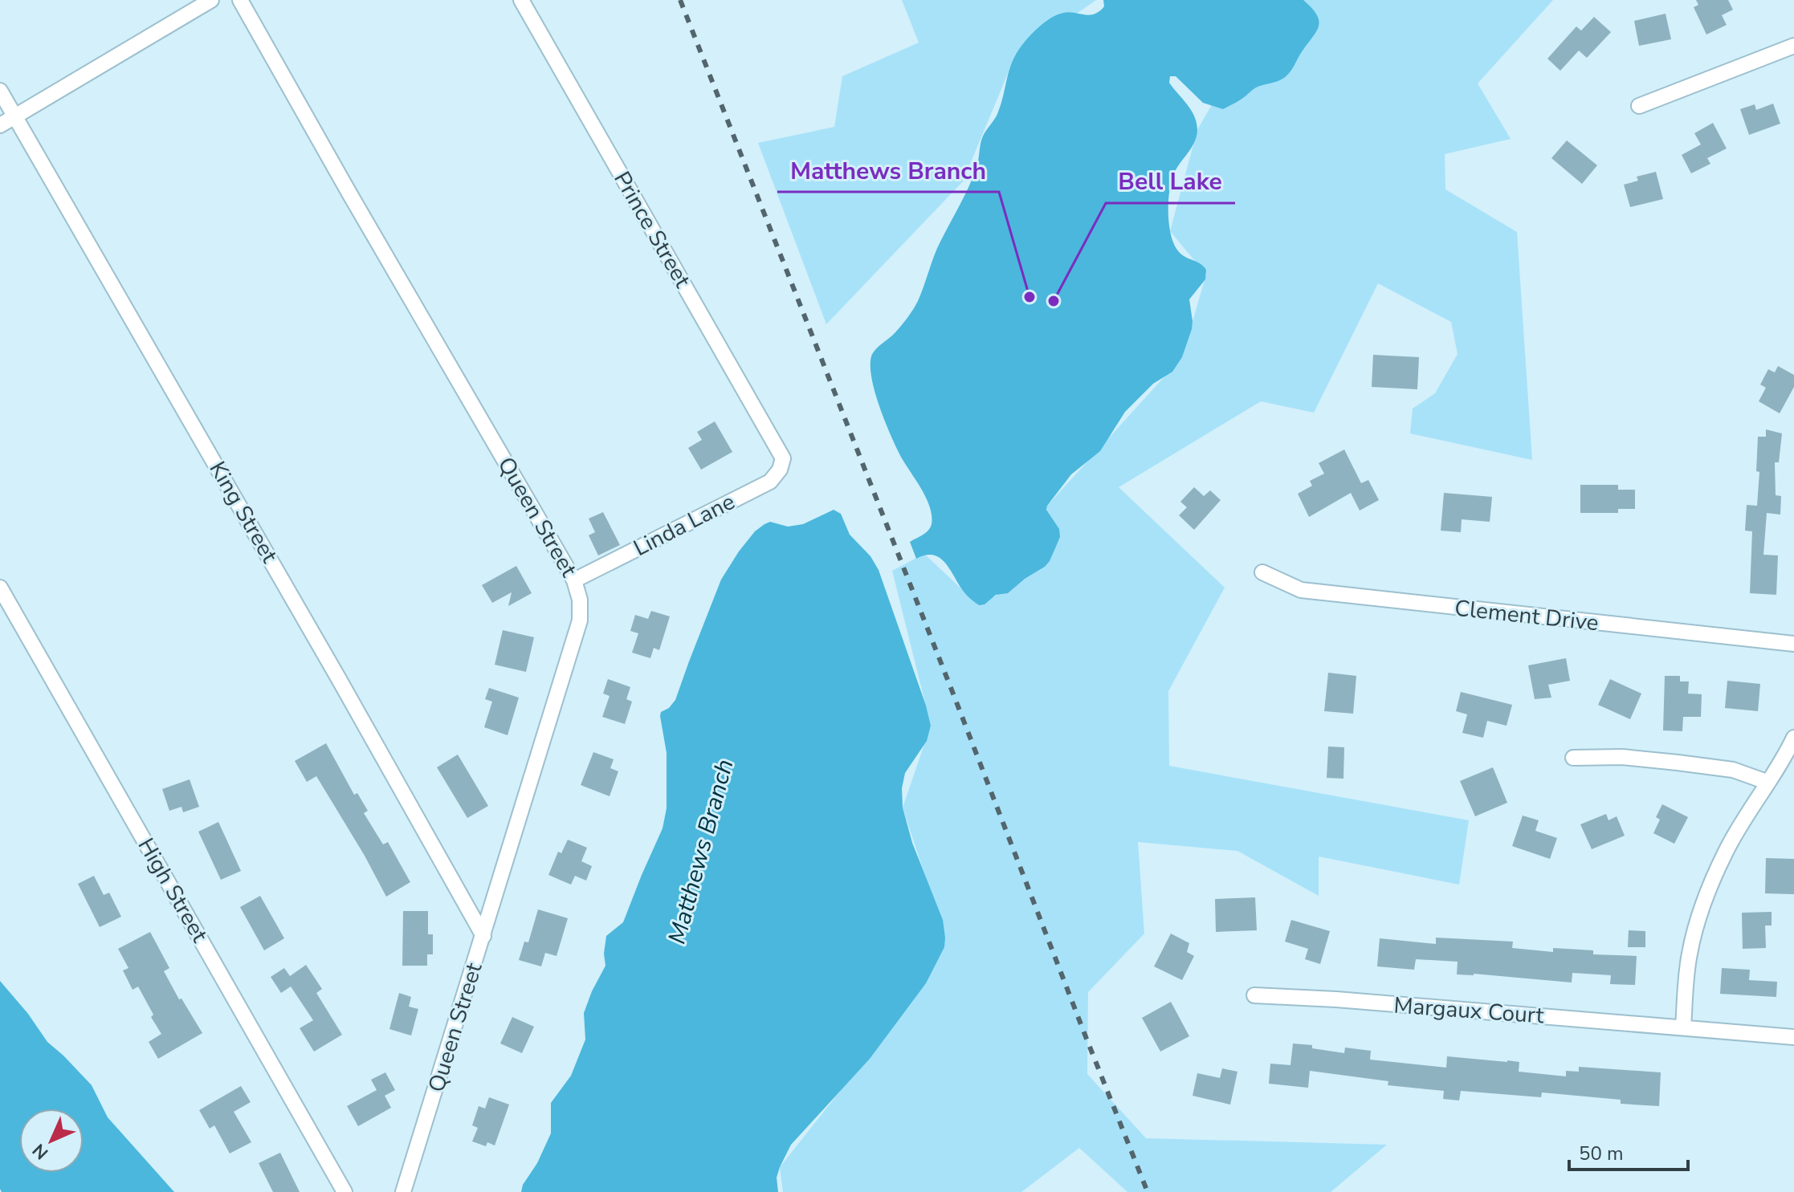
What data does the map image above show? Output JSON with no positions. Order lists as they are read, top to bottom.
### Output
{
  "streets": {
    "street": [
      "Prince Street",
      "King Street",
      "Queen Street",
      "Linda Lane",
      "Clement Drive",
      "High Street",
      "Margaux Court"
    ]
  },
  "crossings": [
    ["Prince Street", "Linda Lane"],
    ["King Street", "Queen Street"],
    ["Queen Street", "Linda Lane"]
  ],
  "water": ["Matthews Branch"],
  "places": ["Matthews Branch", "Bell Lake"],
  "scale_bar": "50 m",
  "north": "bottom left"
}
